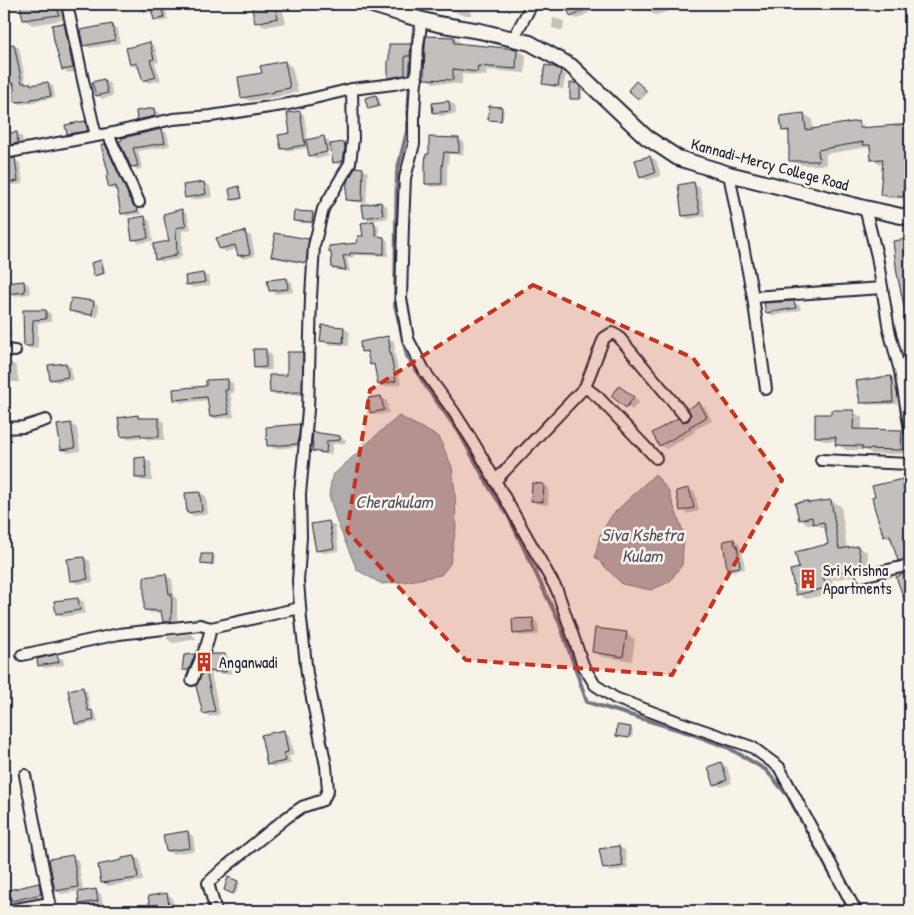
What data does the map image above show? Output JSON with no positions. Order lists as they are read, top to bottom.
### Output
{
  "streets": {
    "main road": ["Kannadi-Mercy College Road"]
  },
  "water": ["Cherakulam", "Siva Kshetra Kulam"],
  "places": {
    "building": ["Sri Krishna Apartments", "Anganwadi"]
  }
}
